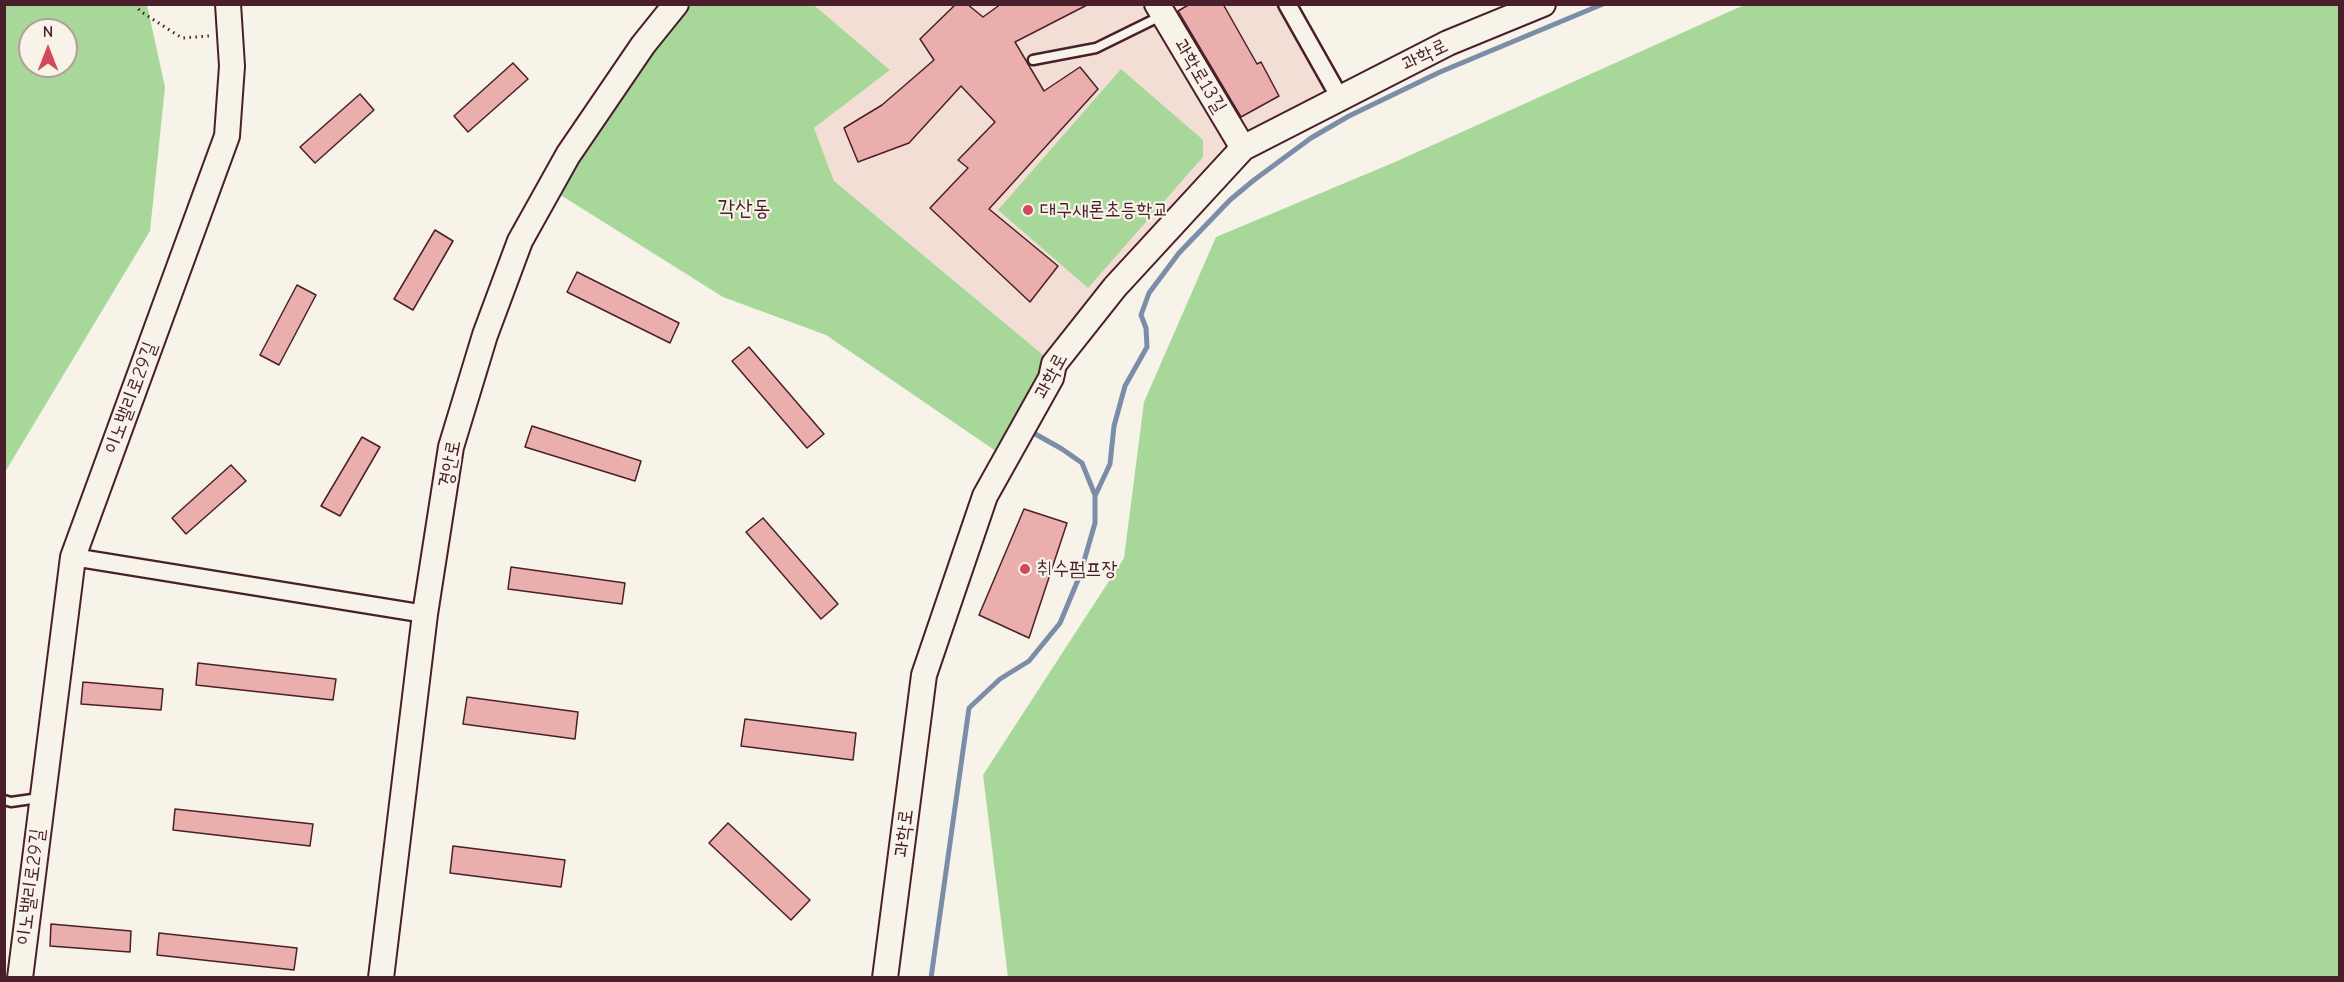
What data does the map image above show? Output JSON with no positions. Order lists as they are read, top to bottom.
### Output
{
  "streets": {
    "street": [
      "과학로",
      "과학로13길",
      "이노밸리로29길",
      "경안로"
    ]
  },
  "crossings": [
    ["과학로", "과학로13길"]
  ],
  "districts": ["각산동"],
  "places": ["대구새론초등학교", "취수펌프장"],
  "north": "top"
}
